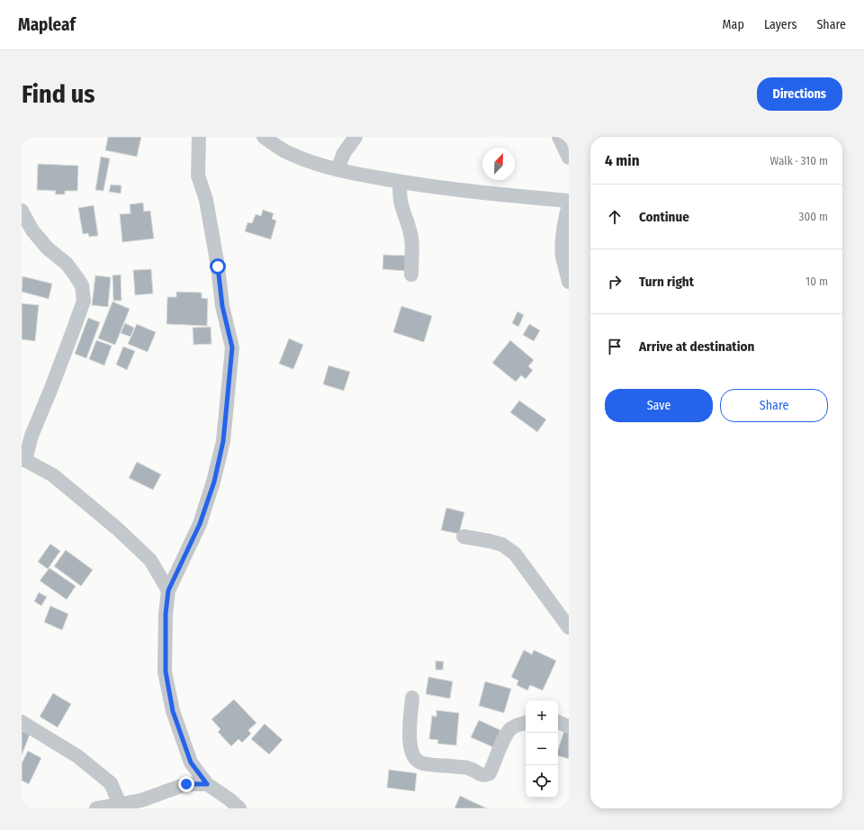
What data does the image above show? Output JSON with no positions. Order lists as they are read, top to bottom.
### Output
{
  "north": "top right",
  "page": {
    "header": "Mapleaf",
    "nav": ["Map", "Layers", "Share"],
    "buttons": [
      "Directions",
      ["Save", "Share"]
    ],
    "title": "Find us",
    "heading": ["4 min", "Walk · 310 m"],
    "list": [
      ["Continue", "300 m"],
      ["Turn right", "10 m"],
      "Arrive at destination"
    ],
    "map_buttons": ["+", "−"]
  }
}
